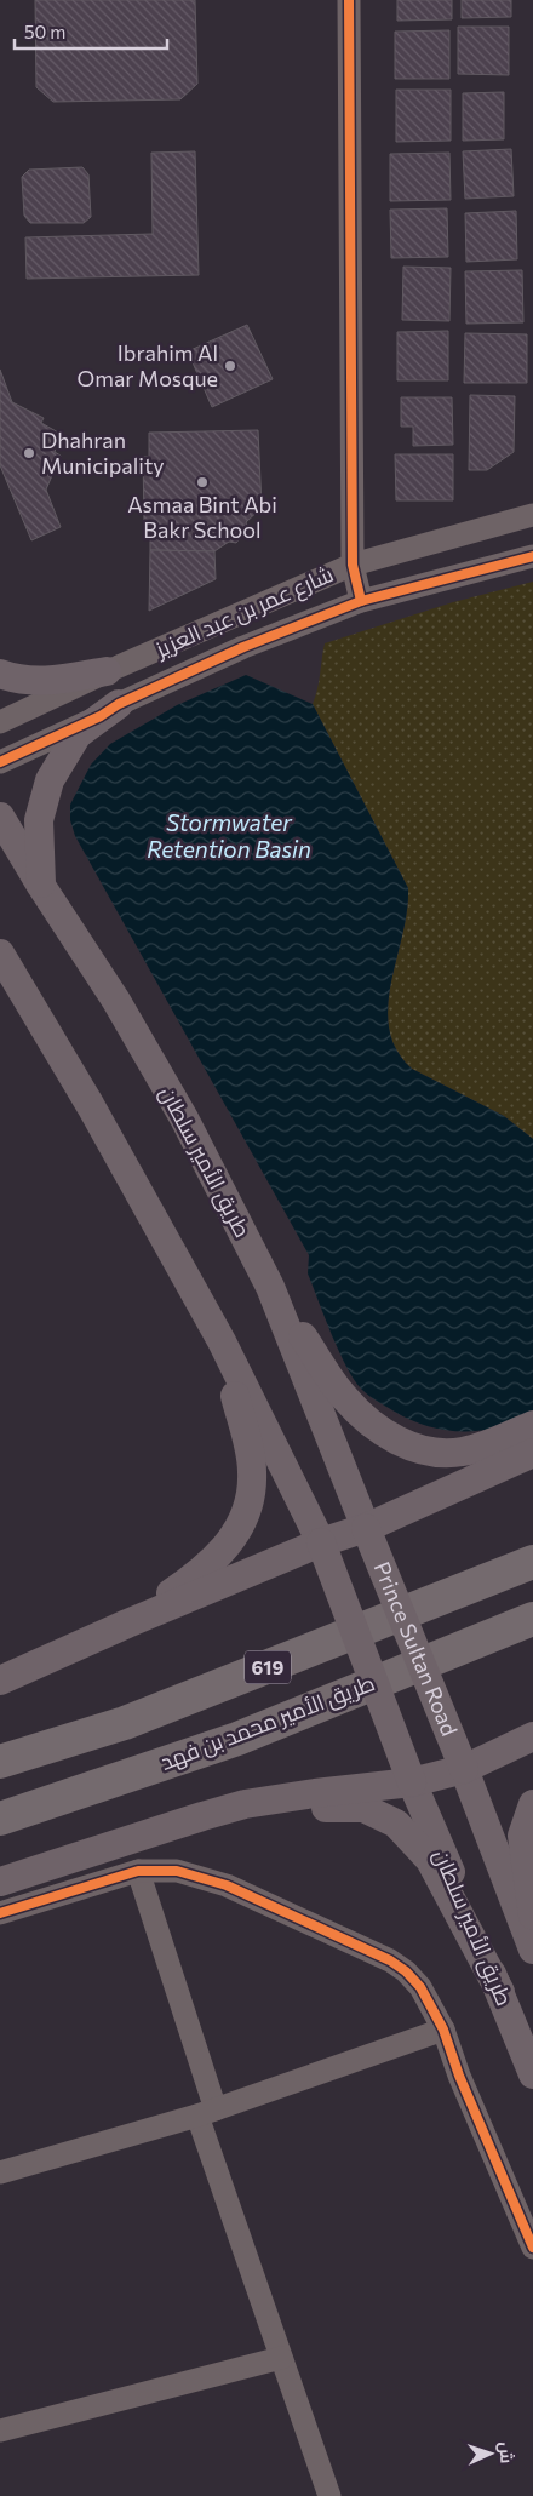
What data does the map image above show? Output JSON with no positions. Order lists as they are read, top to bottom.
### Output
{
  "streets": {
    "highway": ["619", "طريق الأمير محمد بن فهد"],
    "main road": ["طريق الأمير سلطان", "Prince Sultan Road"],
    "street": ["شارع عمر بن عبد العزيز"]
  },
  "crossings": [
    ["طريق الأمير سلطان", "Prince Sultan Road"]
  ],
  "water": ["Stormwater Retention Basin"],
  "places": ["Ibrahim Al Omar Mosque", "Dhahran Municipality", "Asmaa Bint Abi Bakr School"],
  "scale_bar": "50 m",
  "north": "right"
}
